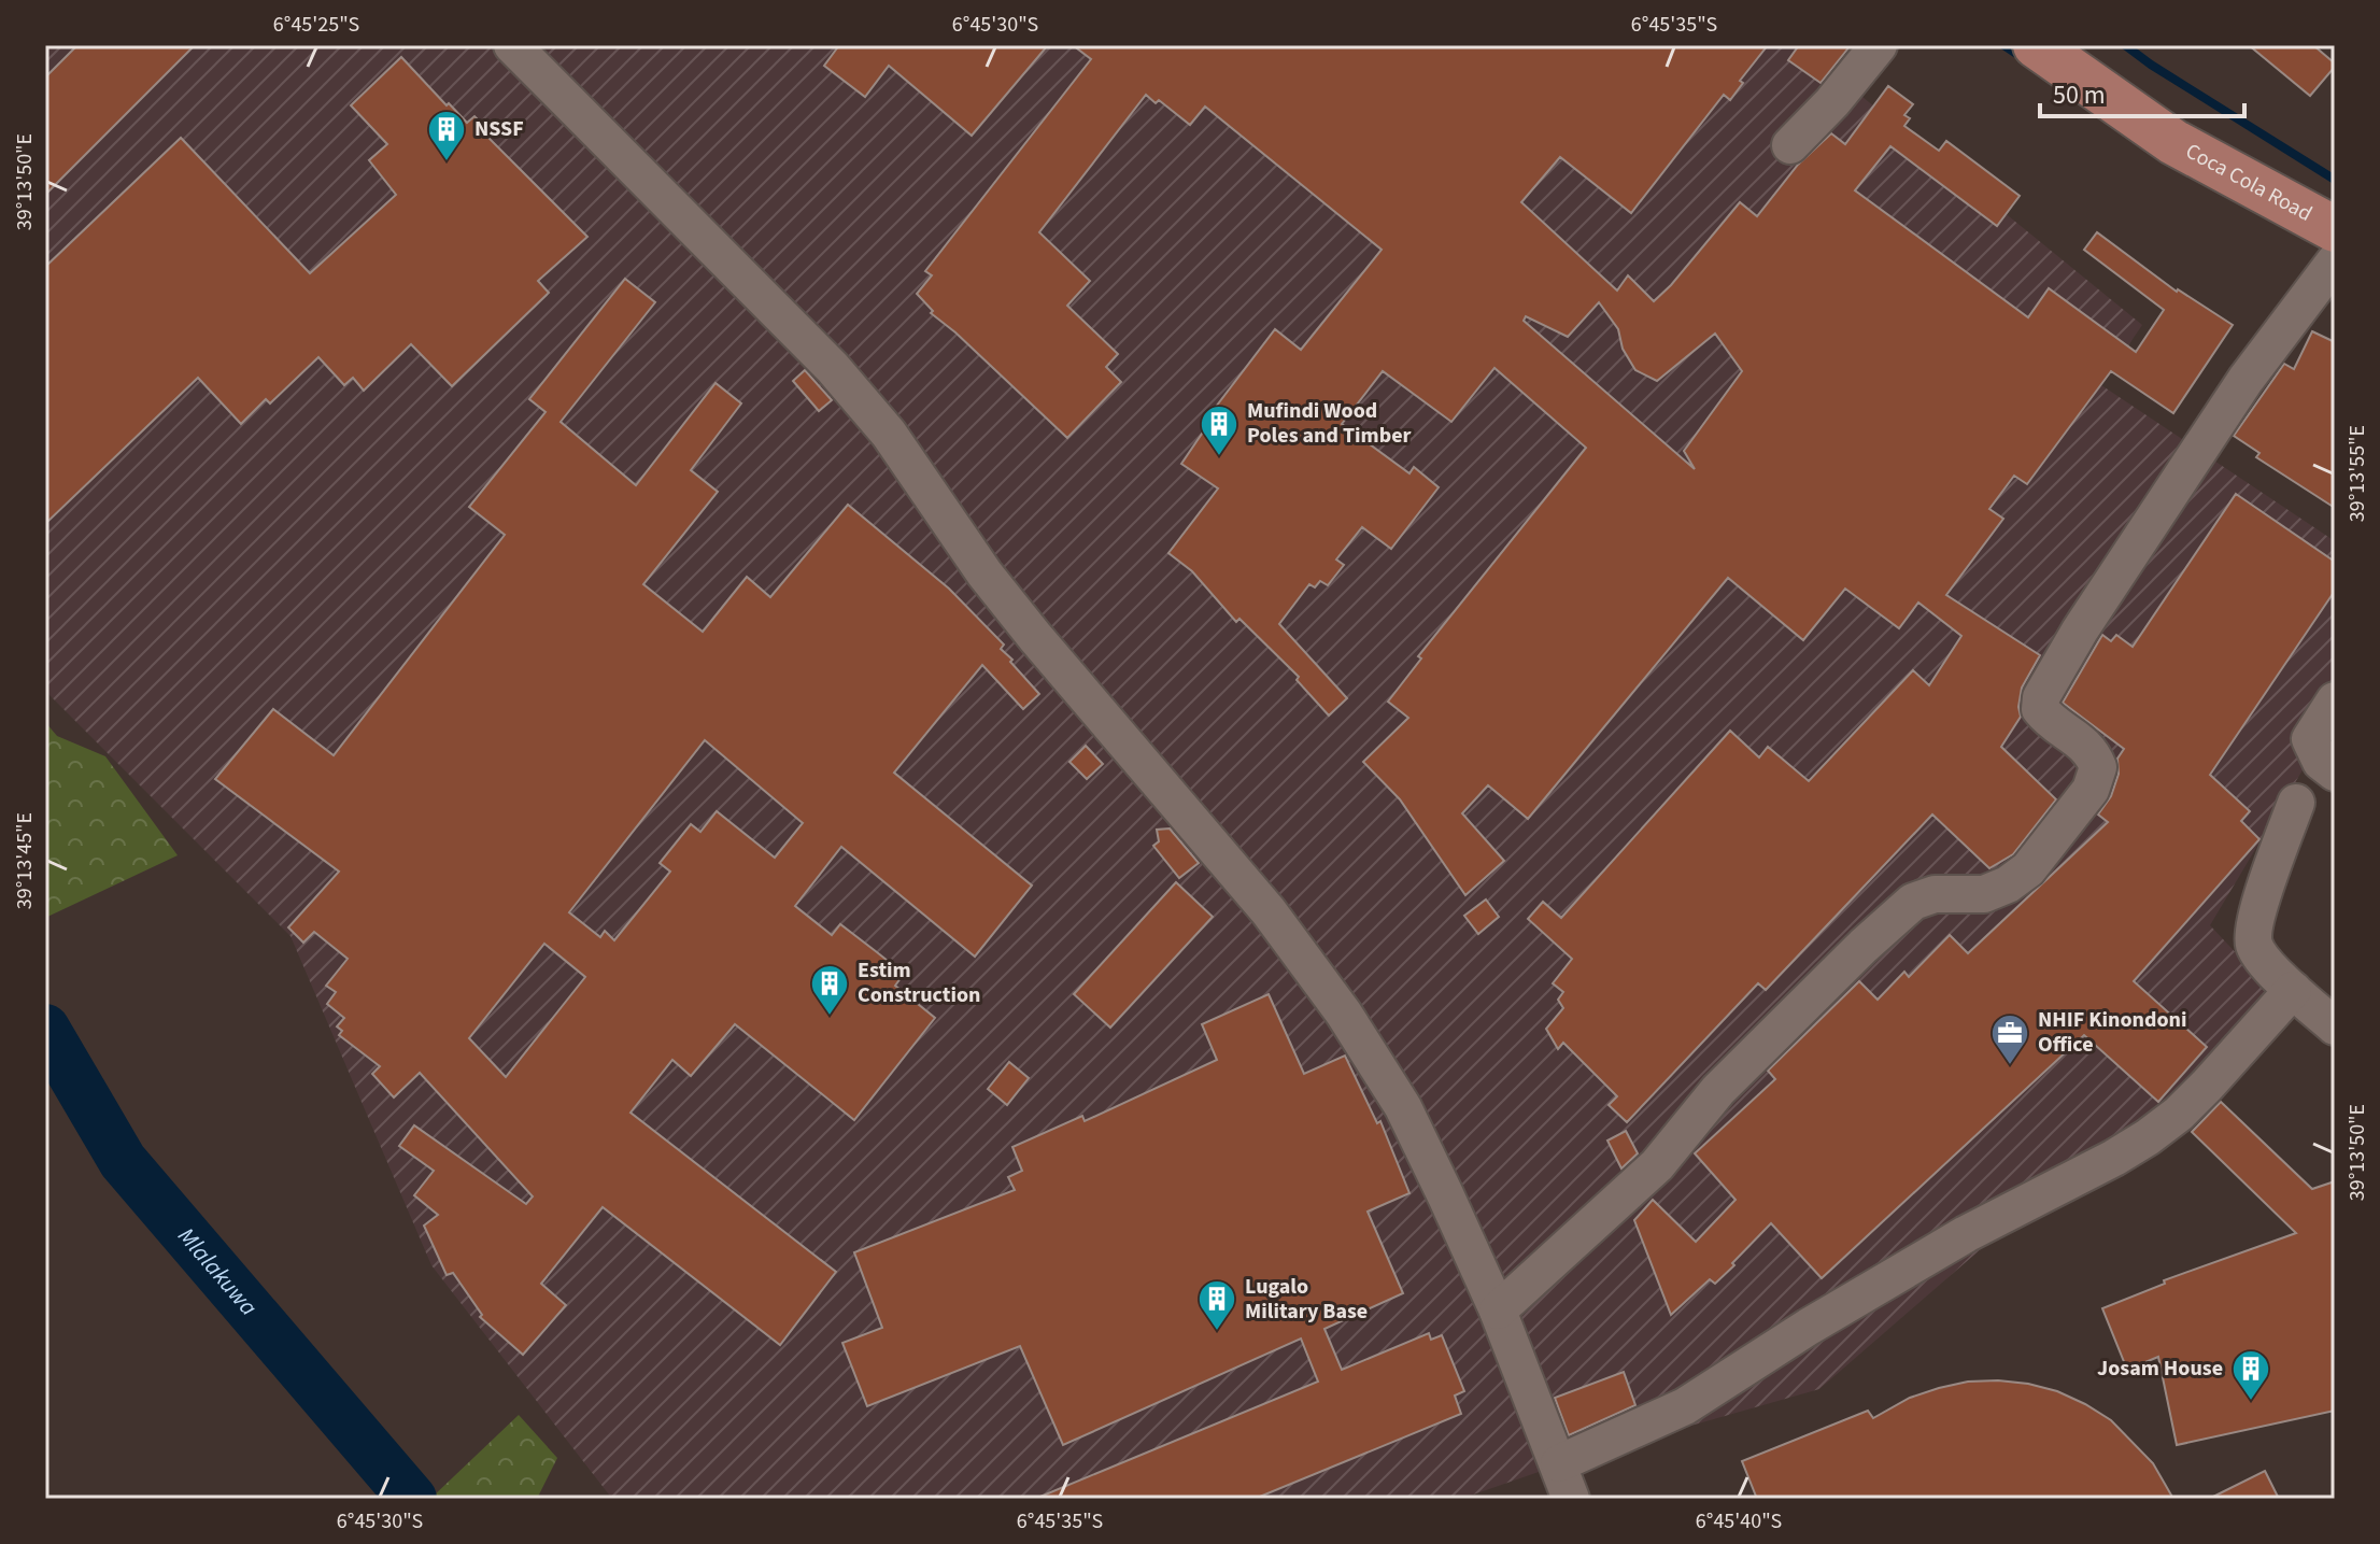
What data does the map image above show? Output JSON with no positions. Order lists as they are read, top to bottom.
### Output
{
  "streets": {
    "main road": ["Coca Cola Road"]
  },
  "water": ["Mlalakuwa"],
  "places": {
    "building": [
      "NSSF",
      "Mufindi Wood Poles and Timber",
      "Estim Construction",
      "Lugalo Military Base",
      "Josam House"
    ],
    "office": ["NHIF Kinondoni Office"]
  },
  "scale_bar": "50 m",
  "coordinates": [
    "6°45'25\"S",
    "6°45'30\"S",
    "6°45'35\"S",
    "39°13'50\"E",
    "39°13'55\"E",
    "39°13'45\"E",
    "6°45'40\"S"
  ]
}
